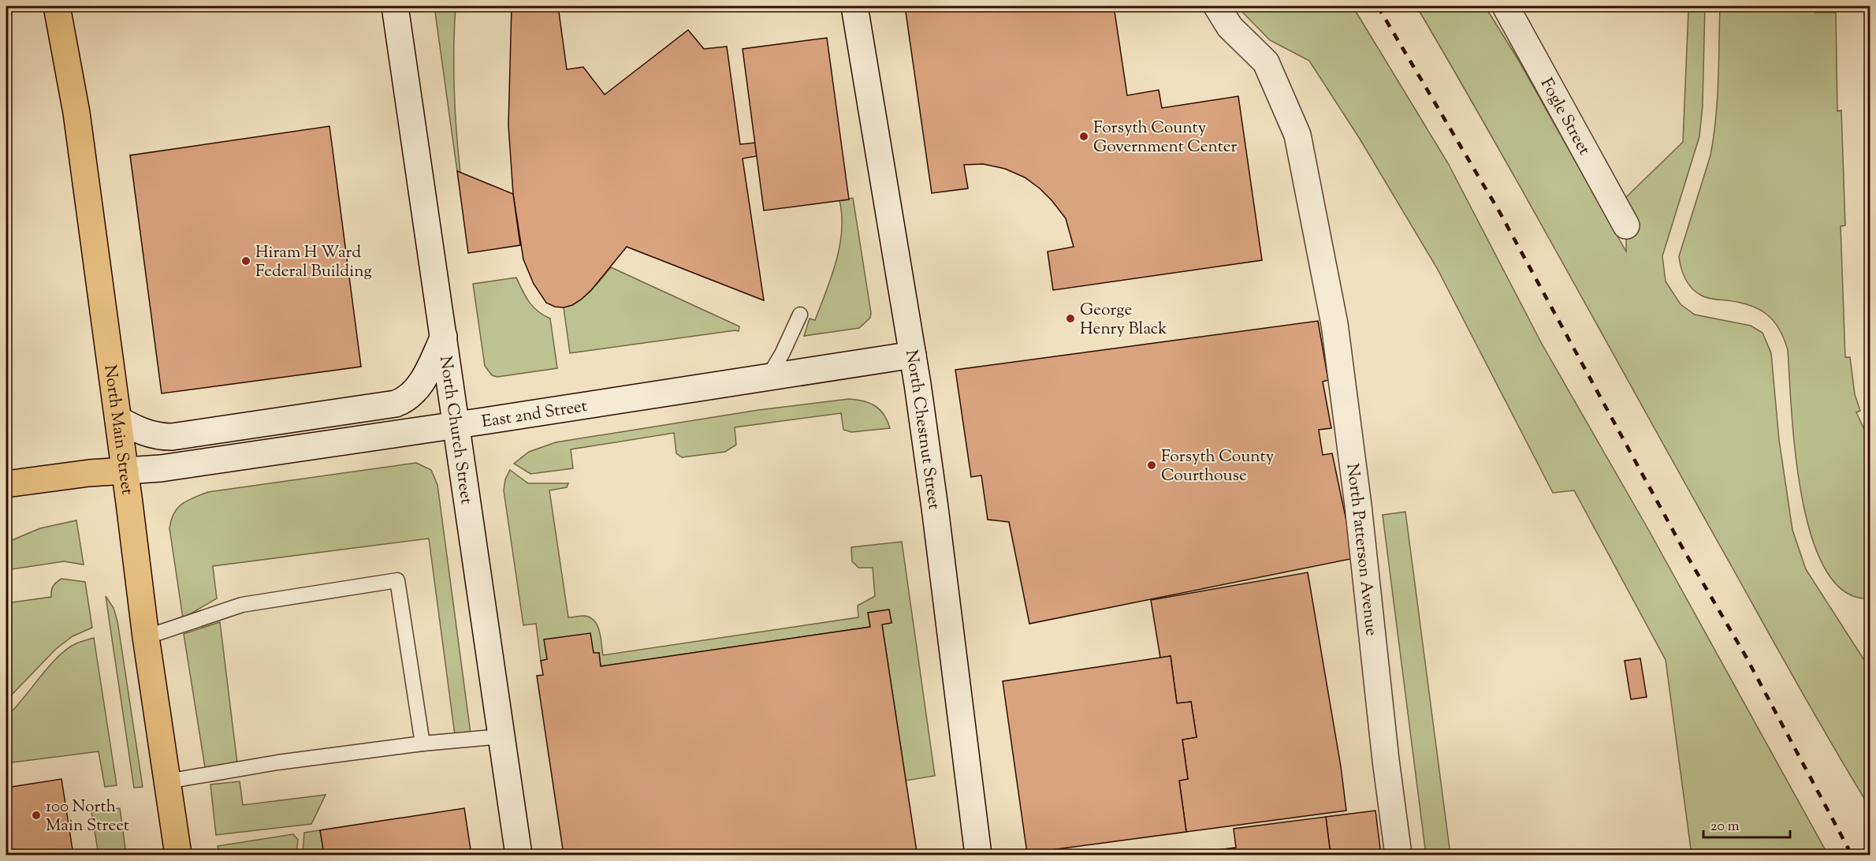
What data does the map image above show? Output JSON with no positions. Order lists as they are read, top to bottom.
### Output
{
  "streets": {
    "main road": ["North Main Street"],
    "street": [
      "Fogle Street",
      "East 2nd Street",
      "North Chestnut Street",
      "North Church Street",
      "North Patterson Avenue"
    ]
  },
  "crossings": [
    ["East 2nd Street", "North Chestnut Street"],
    ["East 2nd Street", "North Main Street"],
    ["East 2nd Street", "North Church Street"]
  ],
  "places": [
    "Forsyth County Government Center",
    "Hiram H Ward Federal Building",
    "George Henry Black",
    "Forsyth County Courthouse",
    "100 North Main Street"
  ],
  "scale_bar": "20 m"
}
